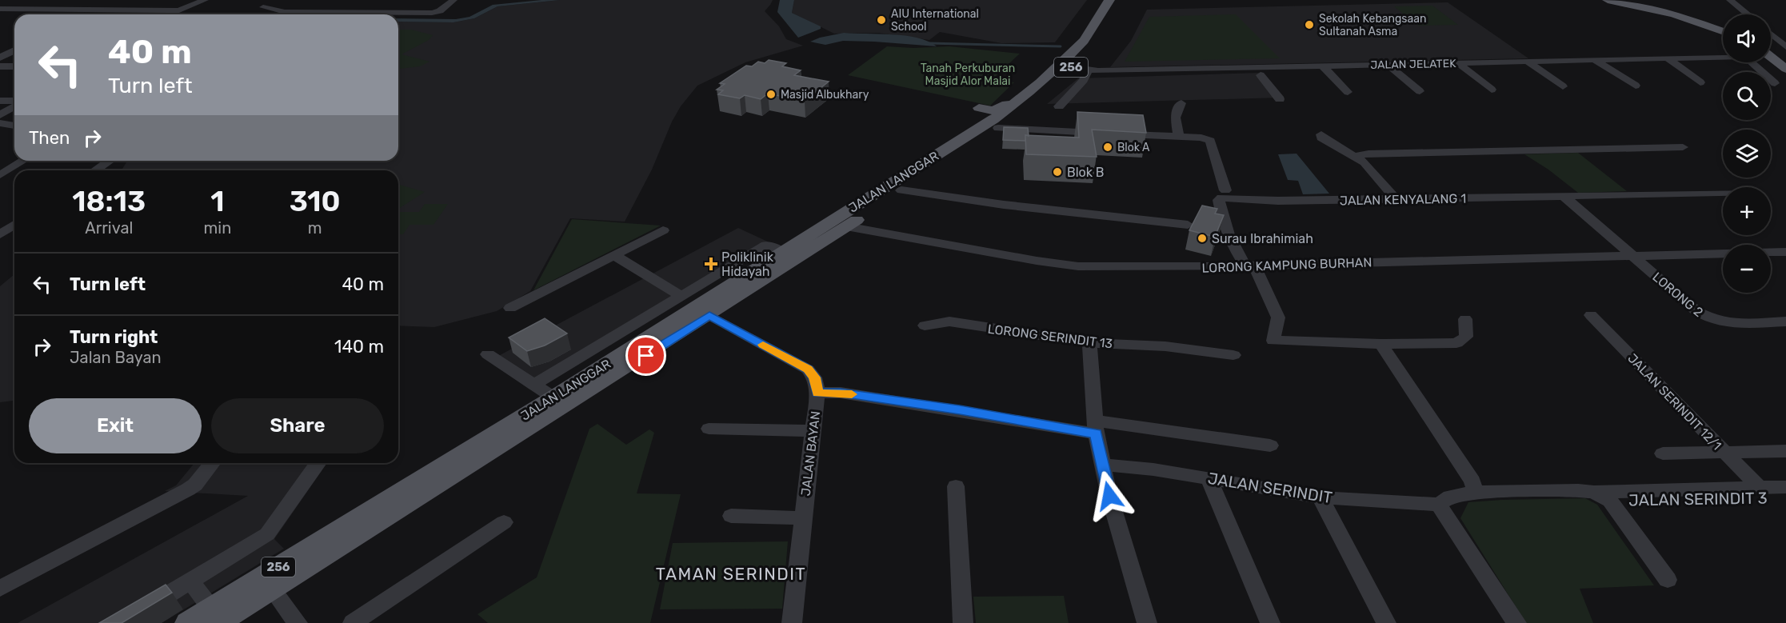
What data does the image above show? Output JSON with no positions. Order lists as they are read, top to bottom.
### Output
{
  "streets": {
    "main road": ["256", "JALAN LANGGAR"],
    "street": [
      "JALAN JELATEK",
      "JALAN KENYALANG 1",
      "LORONG KAMPUNG BURHAN",
      "LORONG 2",
      "LORONG SERINDIT 13",
      "JALAN SERINDIT 12/1",
      "JALAN BAYAN",
      "JALAN SERINDIT",
      "JALAN SERINDIT 3"
    ]
  },
  "crossings": [
    ["JALAN JELATEK", "JALAN LANGGAR"],
    ["JALAN LANGGAR", "LORONG KAMPUNG BURHAN"],
    ["JALAN LANGGAR", "JALAN BAYAN"],
    ["JALAN KENYALANG 1", "LORONG 2"],
    ["LORONG KAMPUNG BURHAN", "LORONG 2"]
  ],
  "districts": ["TAMAN SERINDIT"],
  "parks": ["Tanah Perkuburan Masjid Alor Malai"],
  "places": {
    "other": [
      "AIU International School",
      "Sekolah Kebangsaan Sultanah Asma",
      "Masjid Albukhary",
      "Blok A",
      "Blok B",
      "Surau Ibrahimiah"
    ],
    "health": ["Poliklinik Hidayah"]
  },
  "page": {
    "map_buttons": ["+", "−"],
    "turn": ["40 m", "Turn left"],
    "then": "Then",
    "eta": [
      "18:13",
      "Arrival",
      "1",
      "min",
      "310",
      "m"
    ],
    "list": [
      {
        "name": "Turn left",
        "value": "40 m"
      },
      {
        "name": "Turn right",
        "note": "Jalan Bayan",
        "value": "140 m"
      }
    ],
    "buttons": ["Exit", "Share"]
  }
}
